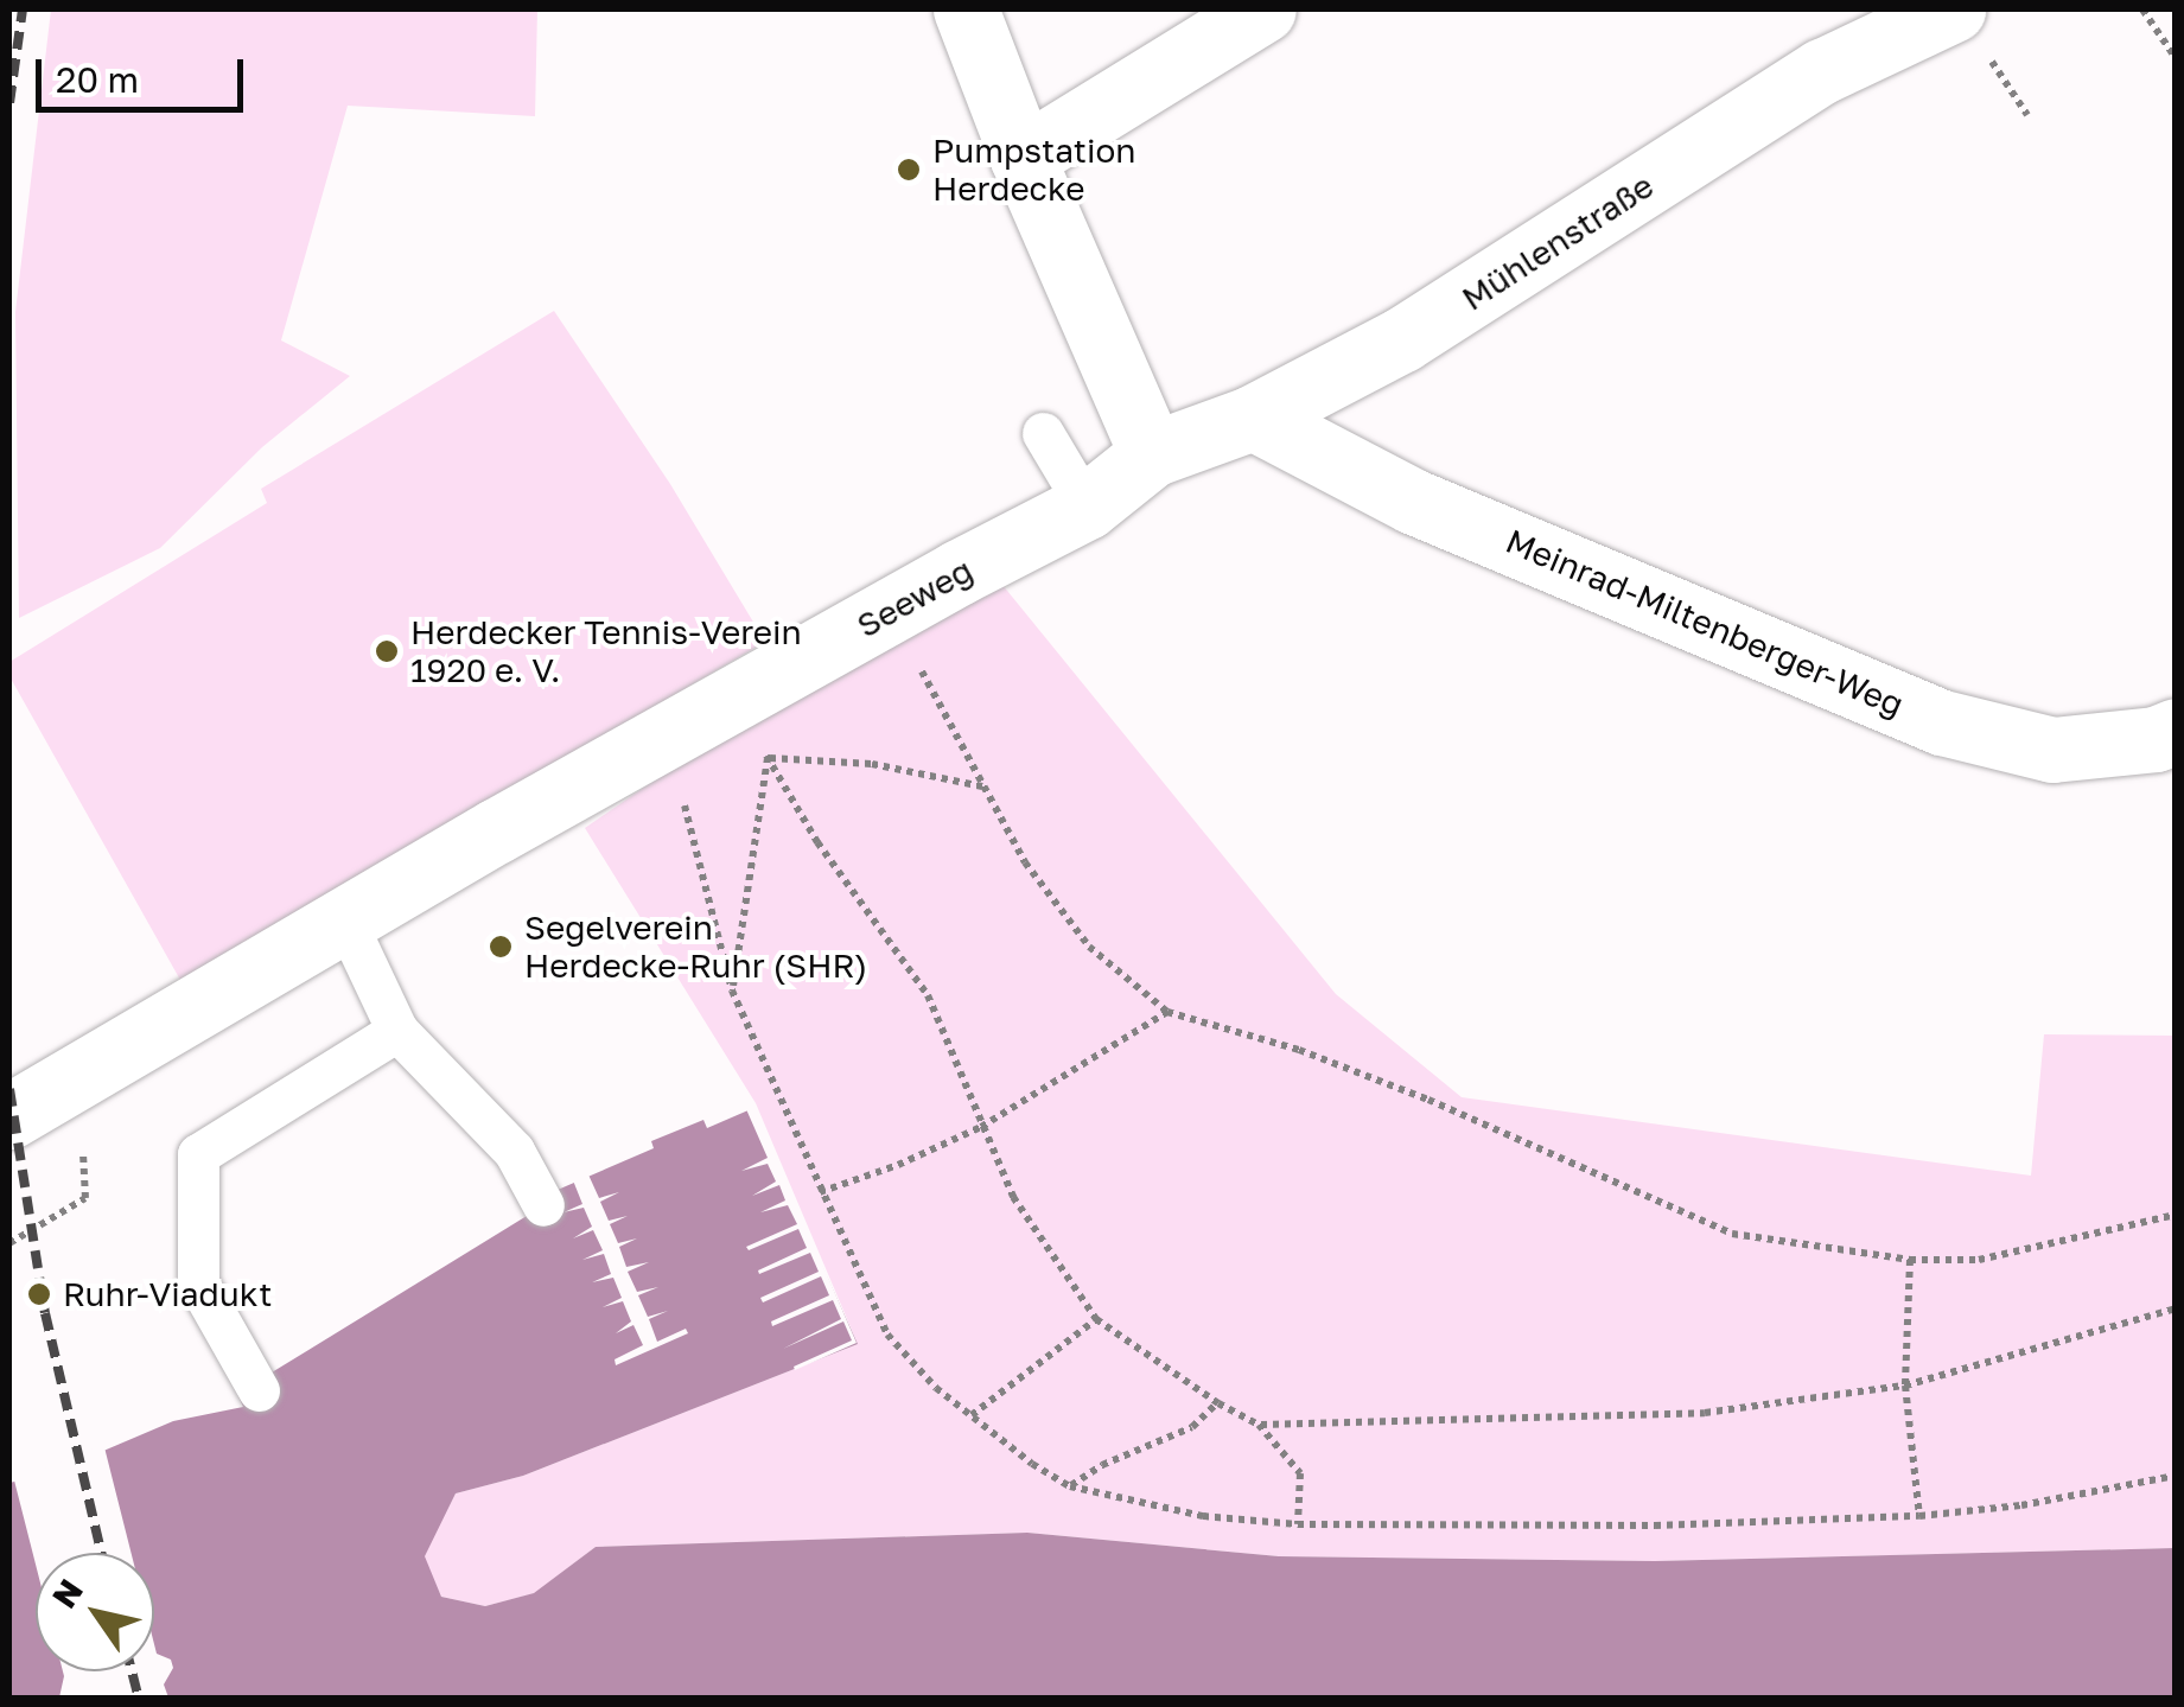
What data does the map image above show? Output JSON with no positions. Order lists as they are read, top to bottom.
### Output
{
  "streets": {
    "street": ["Mühlenstraße", "Seeweg", "Meinrad-Miltenberger-Weg"]
  },
  "crossings": [
    ["Mühlenstraße", "Seeweg"],
    ["Mühlenstraße", "Meinrad-Miltenberger-Weg"]
  ],
  "places": [
    "Pumpstation Herdecke",
    "Herdecker Tennis-Verein 1920 e. V.",
    "Segelverein Herdecke-Ruhr (SHR)",
    "Ruhr-Viadukt"
  ],
  "scale_bar": "20 m",
  "north": "top left"
}
